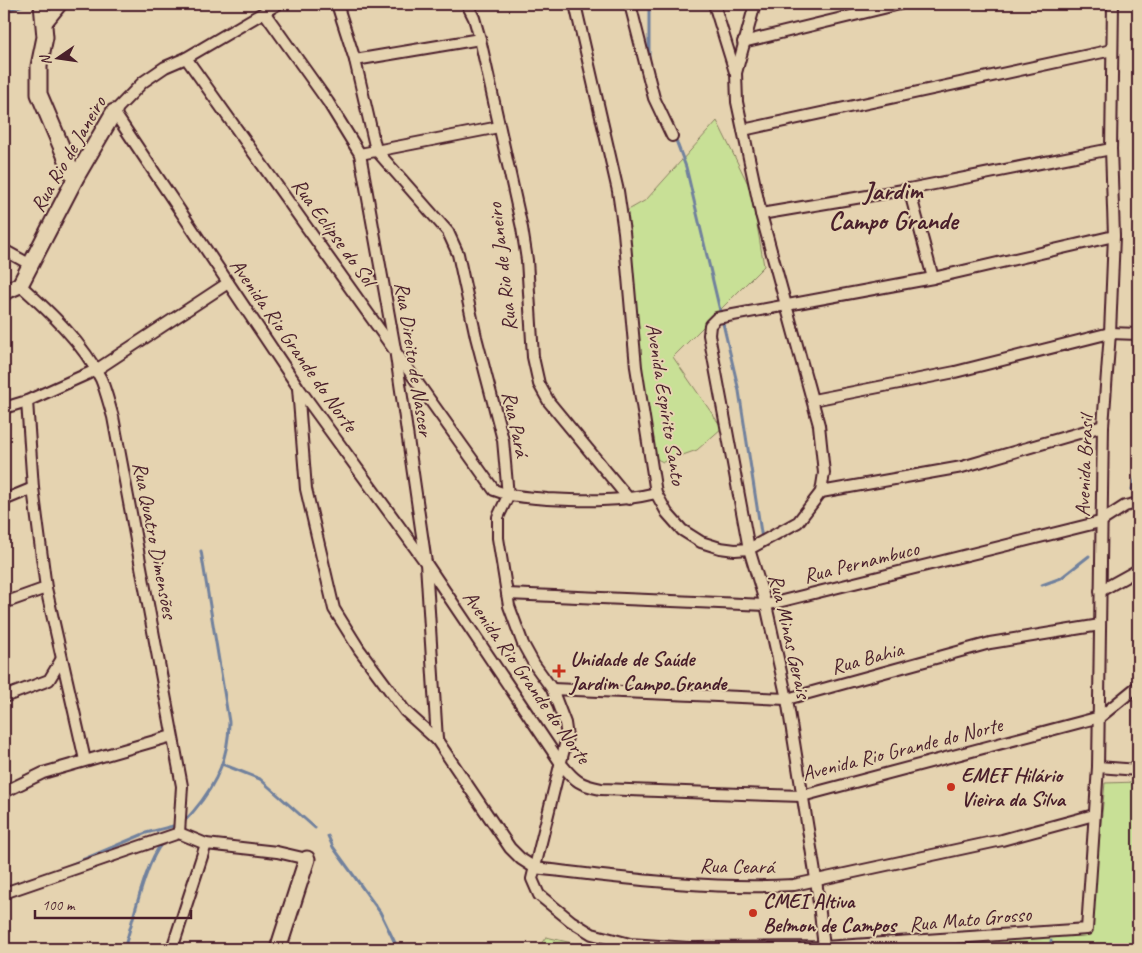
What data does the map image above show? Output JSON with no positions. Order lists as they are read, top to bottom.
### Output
{
  "streets": {
    "street": [
      "Rua Rio de Janeiro",
      "Rua Eclipse do Sol",
      "Avenida Rio Grande do Norte",
      "Rua Direito de Nascer",
      "Avenida Espírito Santo",
      "Rua Pará",
      "Avenida Brasil",
      "Rua Quatro Dimensões",
      "Rua Pernambuco",
      "Rua Minas Gerais",
      "Rua Bahia",
      "Rua Ceará",
      "Rua Mato Grosso"
    ]
  },
  "crossings": [
    ["Rua Rio de Janeiro", "Rua Eclipse do Sol"],
    ["Rua Rio de Janeiro", "Avenida Rio Grande do Norte"],
    ["Rua Rio de Janeiro", "Rua Direito de Nascer"],
    ["Rua Rio de Janeiro", "Rua Quatro Dimensões"],
    ["Rua Eclipse do Sol", "Rua Direito de Nascer"],
    ["Rua Eclipse do Sol", "Rua Pará"],
    ["Avenida Rio Grande do Norte", "Rua Direito de Nascer"],
    ["Avenida Rio Grande do Norte", "Rua Pará"],
    ["Avenida Rio Grande do Norte", "Avenida Brasil"],
    ["Avenida Rio Grande do Norte", "Rua Minas Gerais"],
    ["Avenida Rio Grande do Norte", "Rua Ceará"],
    ["Rua Direito de Nascer", "Rua Ceará"],
    ["Avenida Espírito Santo", "Rua Minas Gerais"],
    ["Rua Pará", "Rua Pernambuco"],
    ["Rua Pará", "Rua Bahia"],
    ["Rua Pará", "Rua Ceará"],
    ["Rua Pará", "Rua Mato Grosso"],
    ["Avenida Brasil", "Rua Pernambuco"],
    ["Avenida Brasil", "Rua Bahia"],
    ["Avenida Brasil", "Rua Ceará"],
    ["Avenida Brasil", "Rua Mato Grosso"],
    ["Rua Pernambuco", "Rua Minas Gerais"],
    ["Rua Minas Gerais", "Rua Bahia"],
    ["Rua Minas Gerais", "Rua Ceará"],
    ["Rua Minas Gerais", "Rua Mato Grosso"],
    ["Rua Ceará", "Rua Mato Grosso"]
  ],
  "districts": ["Jardim Campo Grande"],
  "places": {
    "health": ["Unidade de Saúde Jardim Campo Grande"],
    "other": ["EMEF Hilário Vieira da Silva", "CMEI Altiva Belmon de Campos"]
  },
  "scale_bar": "100 m",
  "north": "left"
}
